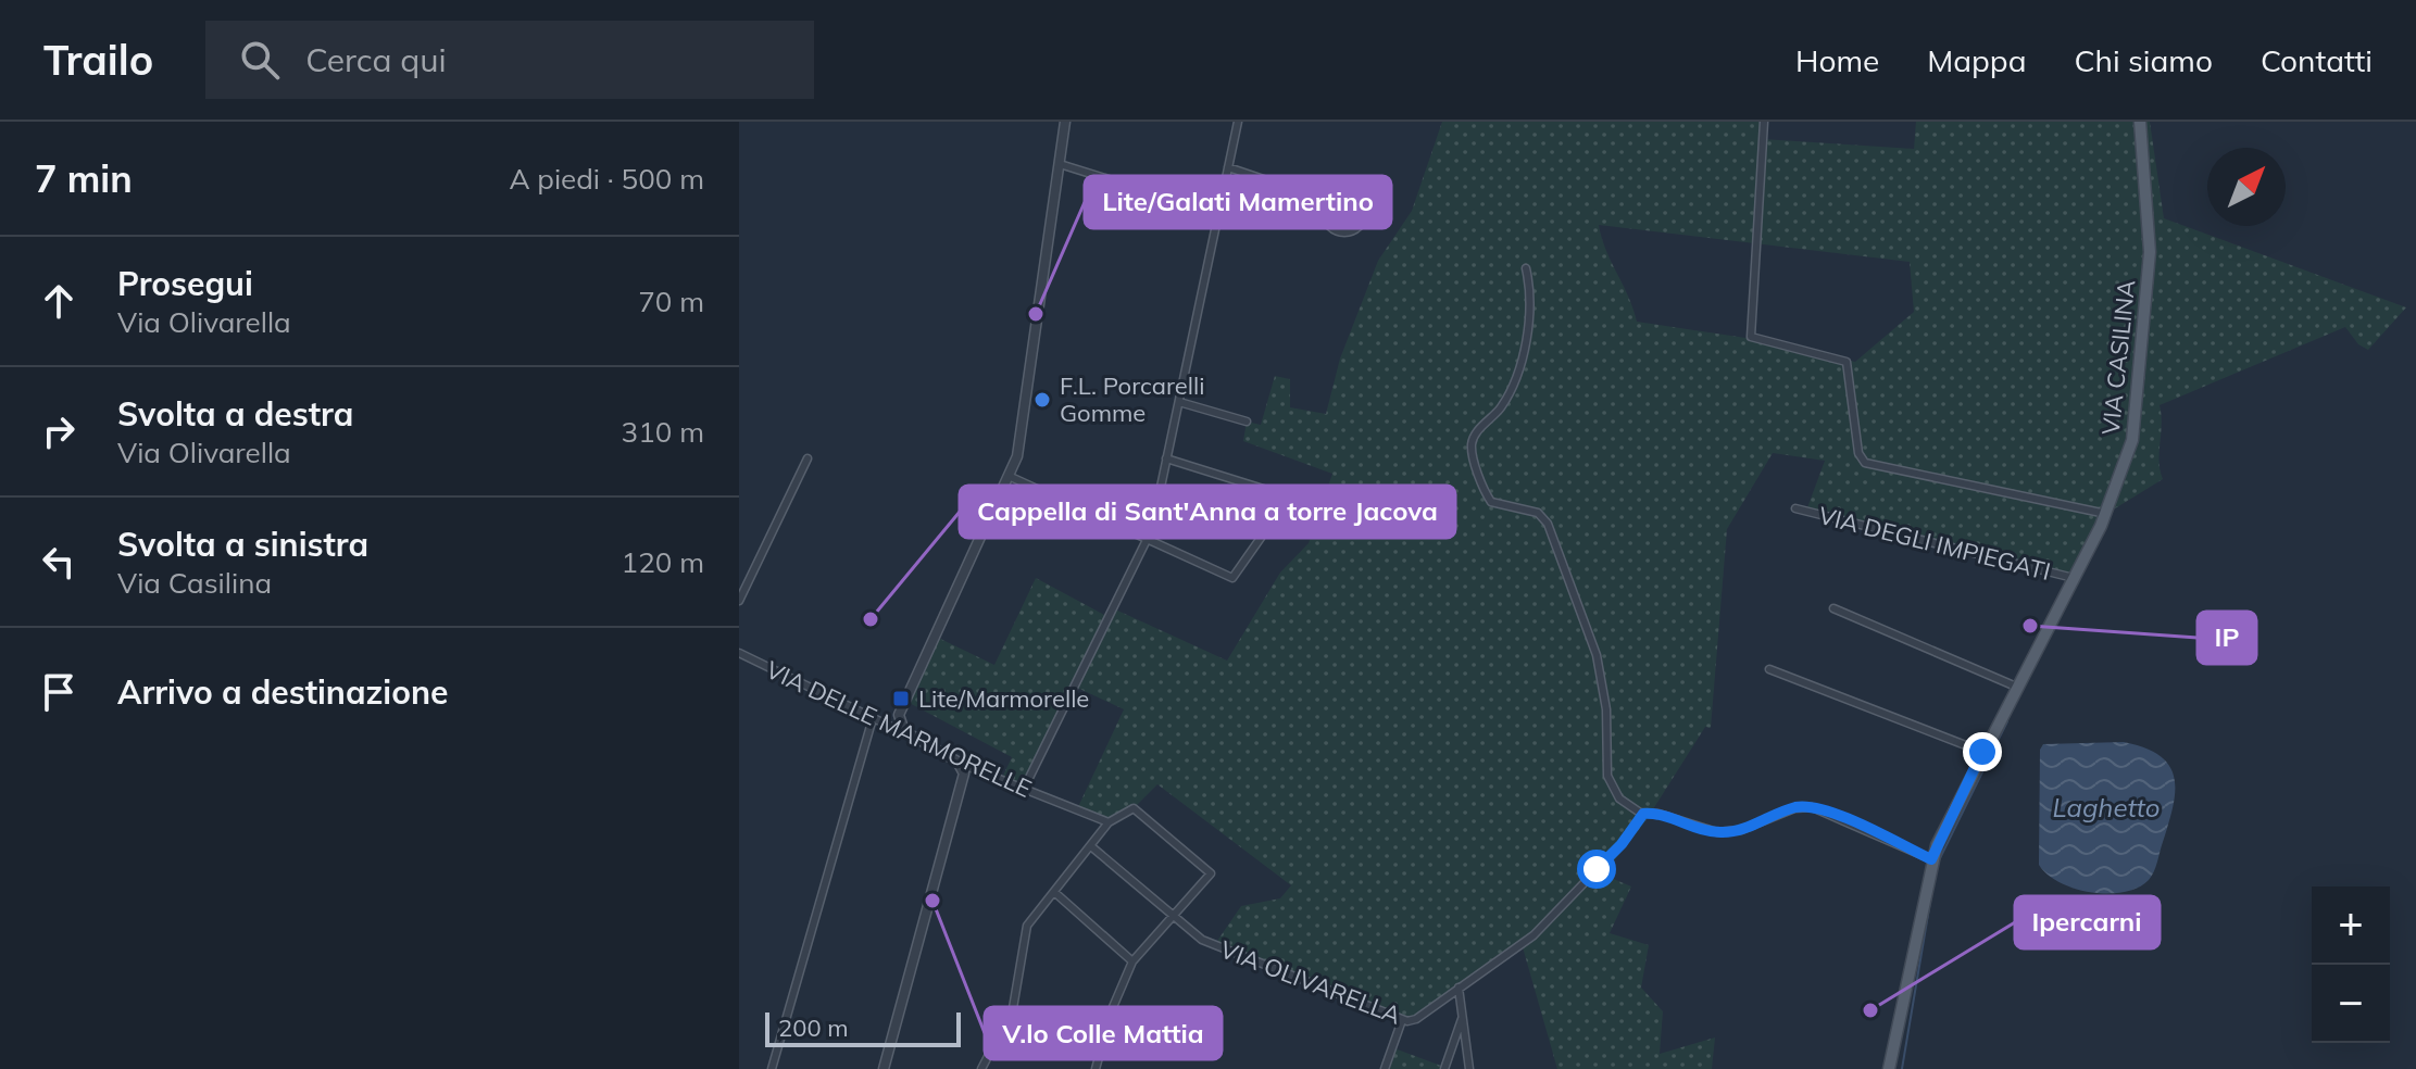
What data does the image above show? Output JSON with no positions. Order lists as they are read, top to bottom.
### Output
{
  "streets": {
    "main road": ["VIA CASILINA"],
    "street": ["VIA DEGLI IMPIEGATI", "VIA DELLE MARMORELLE", "VIA OLIVARELLA"]
  },
  "crossings": [
    ["VIA CASILINA", "VIA DEGLI IMPIEGATI"]
  ],
  "water": ["Laghetto"],
  "places": {
    "other": [
      "Lite/Galati Mamertino",
      "F.L. Porcarelli Gomme",
      "Cappella di Sant'Anna a torre Jacova",
      "IP",
      "V.lo Colle Mattia",
      "Ipercarni"
    ],
    "transit": ["Lite/Marmorelle"]
  },
  "scale_bar": "200 m",
  "north": "top right",
  "page": {
    "header": "Trailo",
    "search": "Cerca qui",
    "nav": [
      "Home",
      "Mappa",
      "Chi siamo",
      "Contatti"
    ],
    "heading": ["7 min", "A piedi · 500 m"],
    "list": [
      ["Prosegui", "Via Olivarella", "70 m"],
      ["Svolta a destra", "Via Olivarella", "310 m"],
      ["Svolta a sinistra", "Via Casilina", "120 m"],
      "Arrivo a destinazione"
    ],
    "map_buttons": ["+", "−"],
    "scale": "200 m"
  }
}
